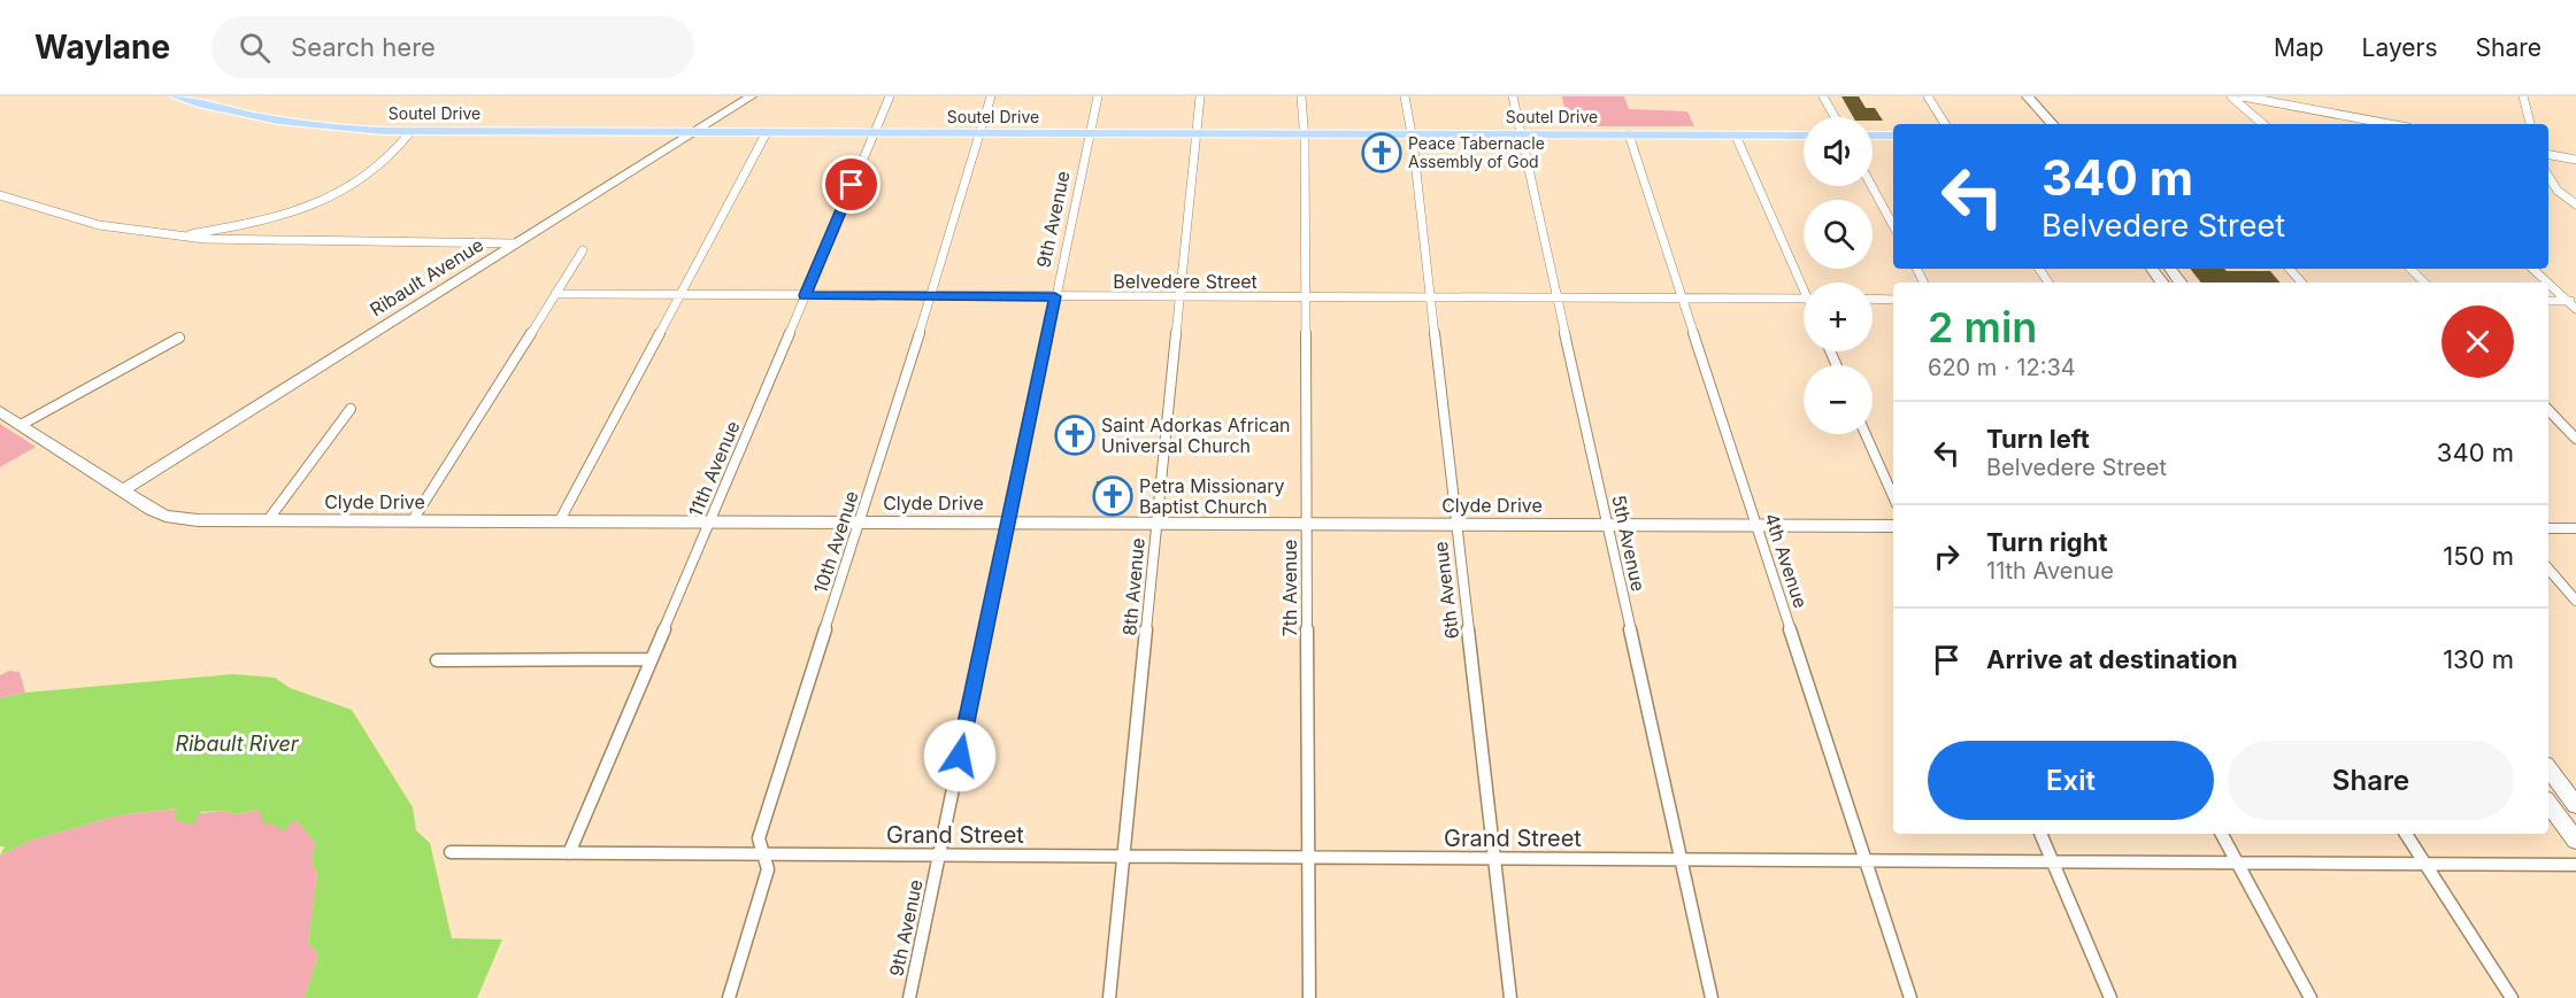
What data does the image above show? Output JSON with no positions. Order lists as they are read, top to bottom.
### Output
{
  "streets": {
    "main road": ["Soutel Drive"],
    "street": [
      "9th Avenue",
      "Ribault Avenue",
      "Belvedere Street",
      "11th Avenue",
      "Clyde Drive",
      "10th Avenue",
      "5th Avenue",
      "4th Avenue",
      "8th Avenue",
      "7th Avenue",
      "6th Avenue",
      "Grand Street"
    ]
  },
  "crossings": [
    ["Soutel Drive", "9th Avenue"],
    ["Soutel Drive", "Ribault Avenue"],
    ["Soutel Drive", "11th Avenue"],
    ["Soutel Drive", "10th Avenue"],
    ["Soutel Drive", "5th Avenue"],
    ["Soutel Drive", "4th Avenue"],
    ["Soutel Drive", "8th Avenue"],
    ["Soutel Drive", "7th Avenue"],
    ["Soutel Drive", "6th Avenue"],
    ["9th Avenue", "Belvedere Street"],
    ["9th Avenue", "Clyde Drive"],
    ["9th Avenue", "Grand Street"],
    ["Ribault Avenue", "Clyde Drive"],
    ["Belvedere Street", "11th Avenue"],
    ["Belvedere Street", "10th Avenue"],
    ["Belvedere Street", "5th Avenue"],
    ["Belvedere Street", "4th Avenue"],
    ["Belvedere Street", "8th Avenue"],
    ["Belvedere Street", "7th Avenue"],
    ["Belvedere Street", "6th Avenue"],
    ["11th Avenue", "Clyde Drive"],
    ["11th Avenue", "Grand Street"],
    ["Clyde Drive", "10th Avenue"],
    ["Clyde Drive", "5th Avenue"],
    ["Clyde Drive", "4th Avenue"],
    ["Clyde Drive", "8th Avenue"],
    ["Clyde Drive", "7th Avenue"],
    ["Clyde Drive", "6th Avenue"],
    ["10th Avenue", "Grand Street"],
    ["5th Avenue", "Grand Street"],
    ["4th Avenue", "Grand Street"],
    ["8th Avenue", "Grand Street"],
    ["7th Avenue", "Grand Street"],
    ["6th Avenue", "Grand Street"]
  ],
  "water": ["Ribault River"],
  "places": {
    "church": ["Peace Tabernacle Assembly of God", "Saint Adorkas African Universal Church", "Petra Missionary Baptist Church"]
  },
  "page": {
    "header": "Waylane",
    "search": "Search here",
    "nav": ["Map", "Layers", "Share"],
    "map_buttons": ["+", "−"],
    "turn": ["340 m", "Belvedere Street"],
    "heading": ["2 min", "620 m · 12:34"],
    "list": [
      {
        "name": "Turn left",
        "note": "Belvedere Street",
        "value": "340 m"
      },
      {
        "name": "Turn right",
        "note": "11th Avenue",
        "value": "150 m"
      },
      {
        "name": "Arrive at destination",
        "value": "130 m"
      }
    ],
    "buttons": ["Exit", "Share"]
  }
}
